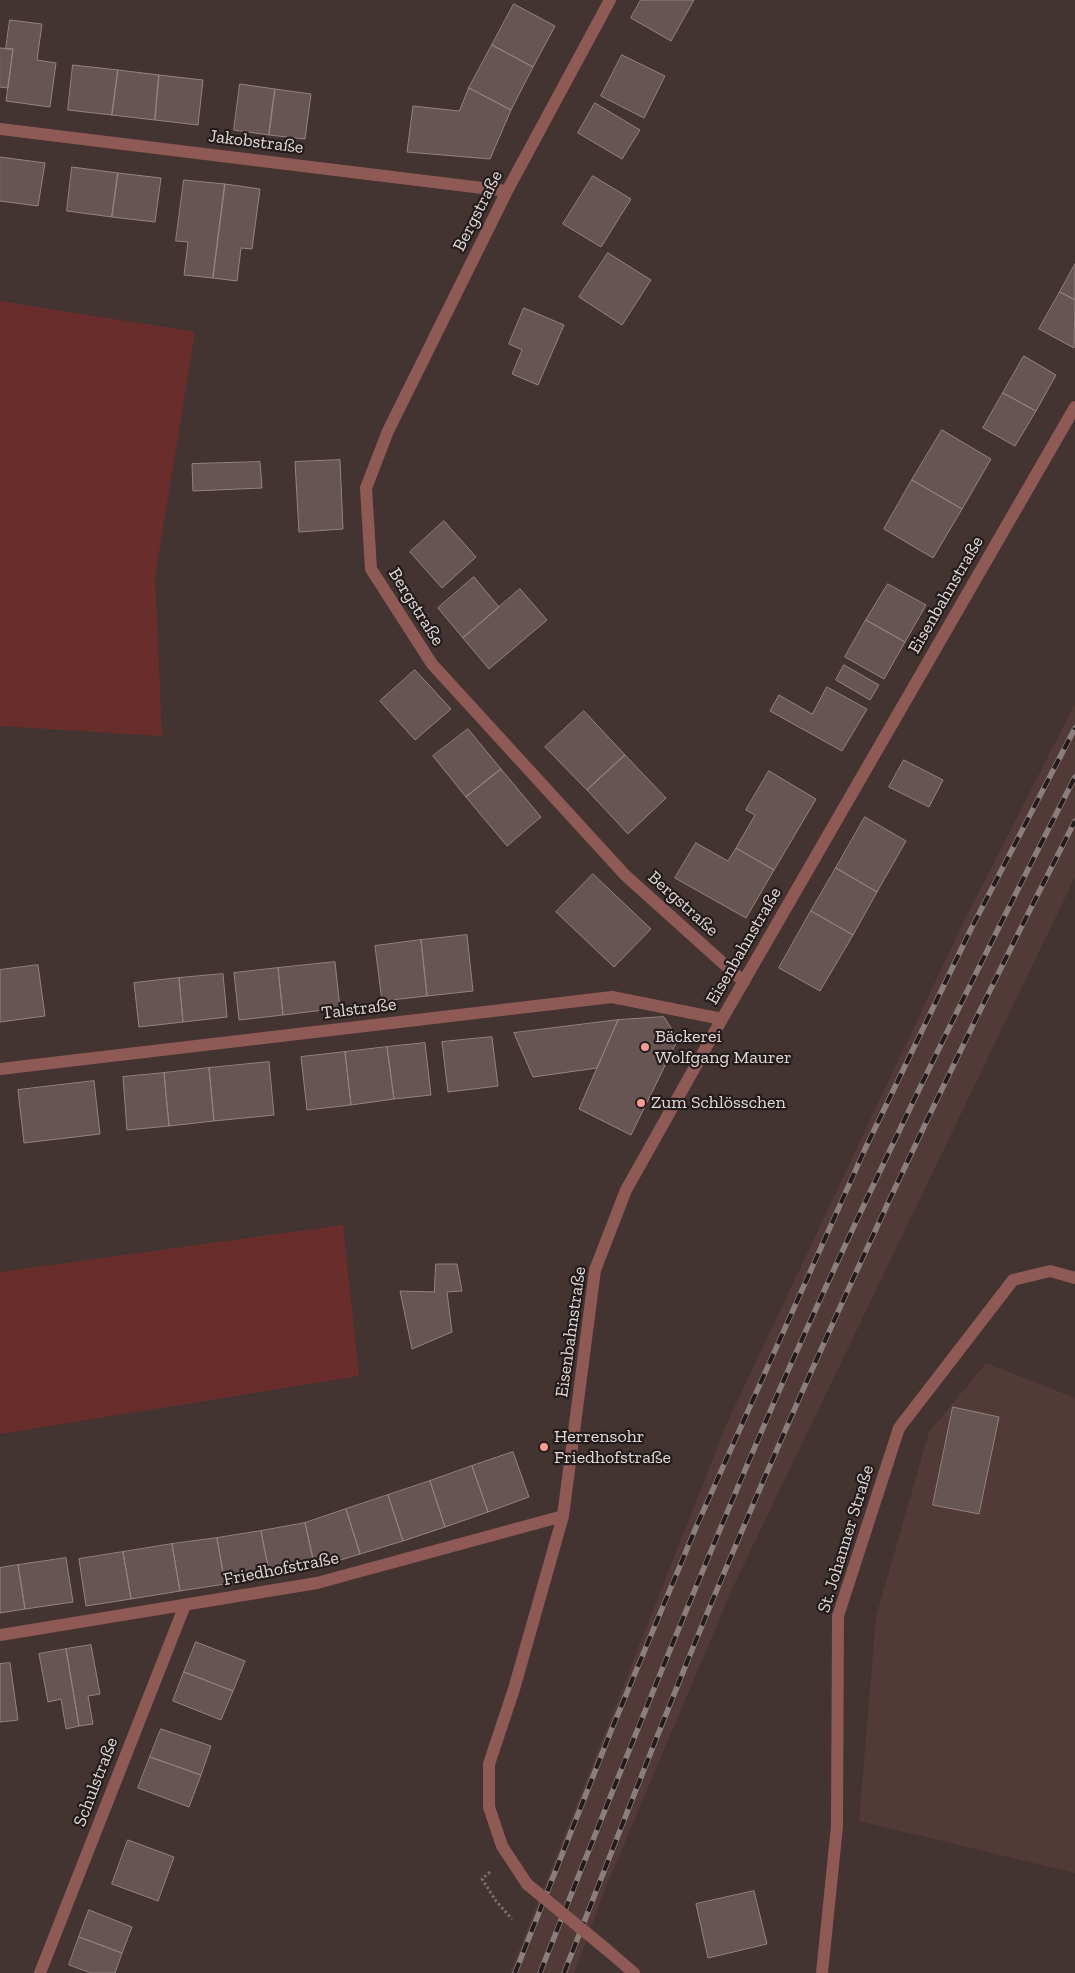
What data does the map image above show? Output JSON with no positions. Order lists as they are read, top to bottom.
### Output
{
  "streets": {
    "street": [
      "Jakobstraße",
      "Bergstraße",
      "Eisenbahnstraße",
      "Talstraße",
      "St. Johanner Straße",
      "Friedhofstraße",
      "Schulstraße"
    ]
  },
  "crossings": [
    ["Jakobstraße", "Bergstraße"],
    ["Bergstraße", "Eisenbahnstraße"],
    ["Eisenbahnstraße", "Talstraße"],
    ["Eisenbahnstraße", "Friedhofstraße"],
    ["Friedhofstraße", "Schulstraße"]
  ],
  "places": ["Bäckerei Wolfgang Maurer", "Zum Schlösschen", "Herrensohr Friedhofstraße"]
}
